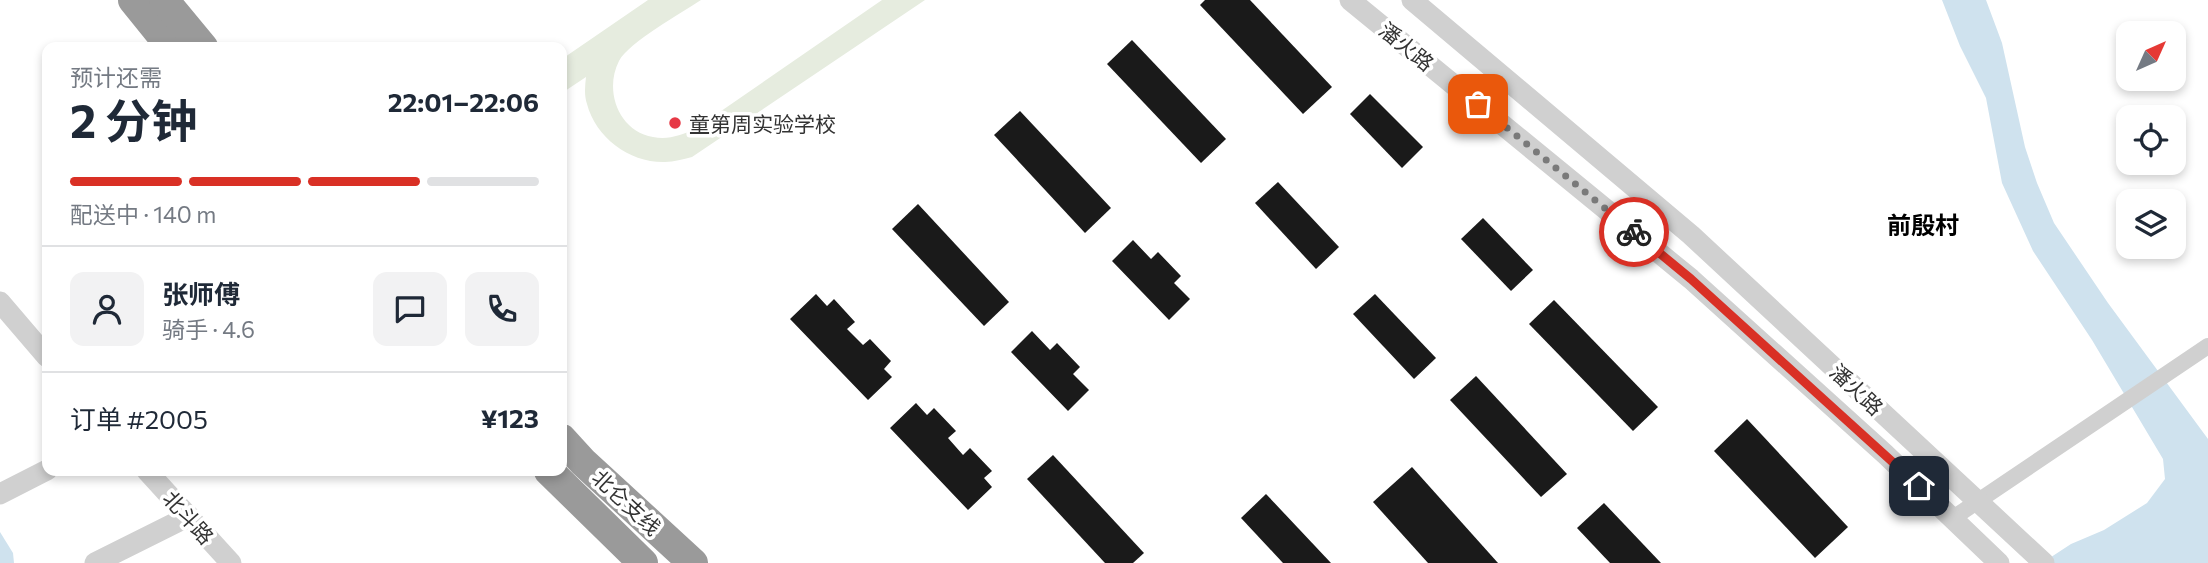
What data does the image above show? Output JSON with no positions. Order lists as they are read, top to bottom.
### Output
{
  "streets": {
    "highway": ["北仑支线"],
    "street": ["潘火路", "北斗路"]
  },
  "districts": ["前殷村"],
  "places": ["童第周实验学校"],
  "north": "top right",
  "page": {
    "heading": ["2 分钟", "预计还需", "22:01–22:06"],
    "panel": [
      "张师傅",
      "骑手 · 4.6",
      "订单 #2005",
      "¥123"
    ],
    "bar": "配送中 · 140 m"
  }
}
